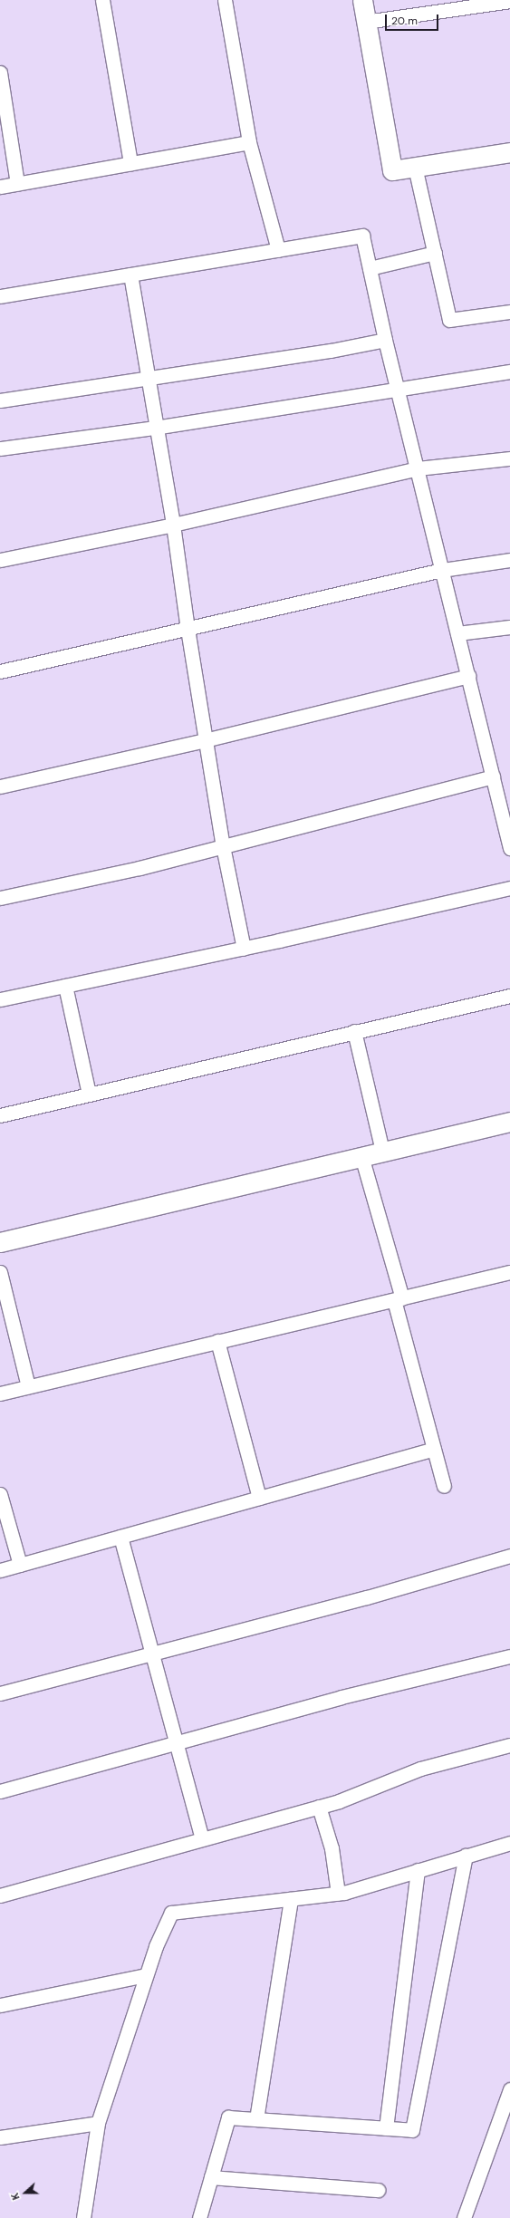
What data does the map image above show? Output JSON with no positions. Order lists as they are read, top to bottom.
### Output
{
  "scale_bar": "20 m",
  "north": "left"
}
